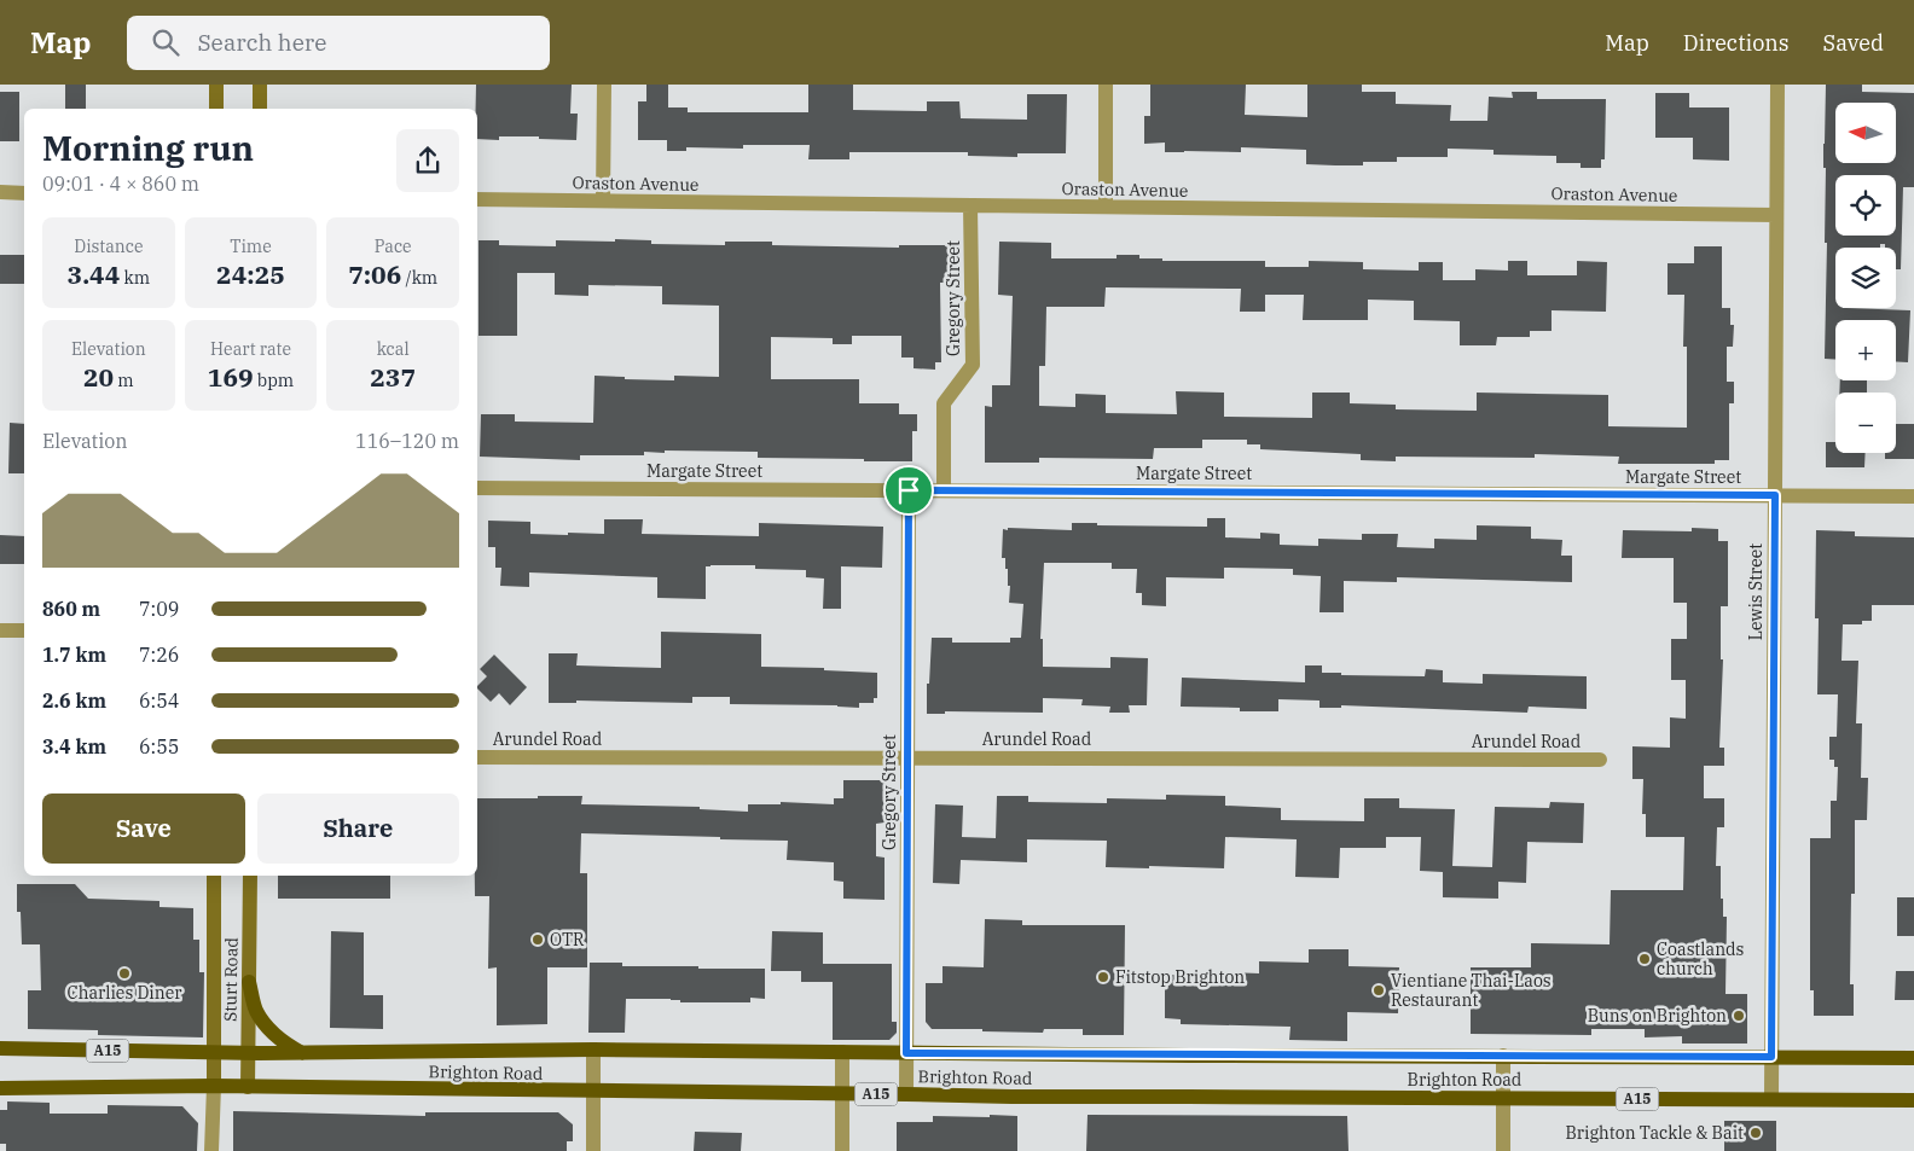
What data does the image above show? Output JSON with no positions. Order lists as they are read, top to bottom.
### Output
{
  "streets": {
    "main road": ["Sturt Road", "A15", "Brighton Road"],
    "street": [
      "Oraston Avenue",
      "Gregory Street",
      "Margate Street",
      "Lewis Street",
      "Arundel Road"
    ]
  },
  "crossings": [
    ["Oraston Avenue", "Gregory Street"],
    ["Oraston Avenue", "Lewis Street"],
    ["Gregory Street", "Margate Street"],
    ["Gregory Street", "Arundel Road"],
    ["Gregory Street", "Brighton Road"],
    ["Margate Street", "Lewis Street"],
    ["Lewis Street", "Brighton Road"],
    ["Sturt Road", "Brighton Road"]
  ],
  "places": [
    "OTR",
    "Coastlands church",
    "Charlies Diner",
    "Fitstop Brighton",
    "Vientiane Thai-Laos Restaurant",
    "Buns on Brighton",
    "Brighton Tackle & Bait"
  ],
  "north": "left",
  "page": {
    "header": "Map",
    "search": "Search here",
    "nav": ["Map", "Directions", "Saved"],
    "map_buttons": ["+", "−"],
    "heading": ["Morning run", "09:01 · 4 × 860 m"],
    "stats": [
      ["Distance", "3.44 km"],
      ["Time", "24:25"],
      ["Pace", "7:06 /km"],
      ["Elevation", "20 m"],
      ["Heart rate", "169 bpm"],
      ["kcal", "237"]
    ],
    "chart": ["Elevation", "116–120 m"],
    "list": [
      {
        "name": "860 m",
        "note": "7:09"
      },
      {
        "name": "1.7 km",
        "note": "7:26"
      },
      {
        "name": "2.6 km",
        "note": "6:54"
      },
      {
        "name": "3.4 km",
        "note": "6:55"
      }
    ],
    "buttons": ["Save", "Share"]
  }
}
